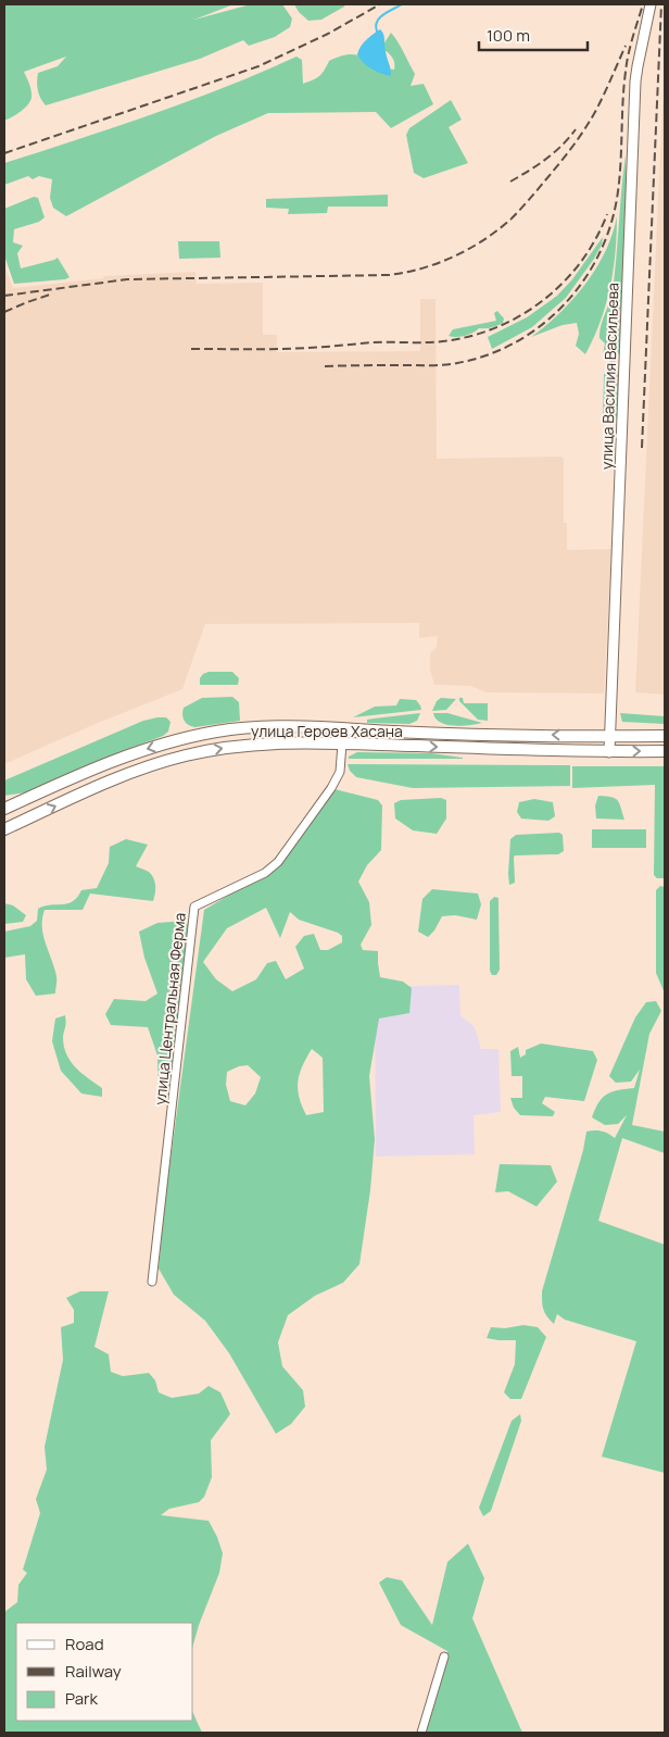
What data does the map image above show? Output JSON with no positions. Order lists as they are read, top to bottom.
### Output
{
  "streets": {
    "main road": ["улица Василия Васильева", "улица Героев Хасана"],
    "street": ["улица Центральная Ферма"]
  },
  "crossings": [
    ["улица Василия Васильева", "улица Героев Хасана"],
    ["улица Героев Хасана", "улица Центральная Ферма"]
  ],
  "legend": ["Road", "Railway", "Park"],
  "scale_bar": "100 m"
}
